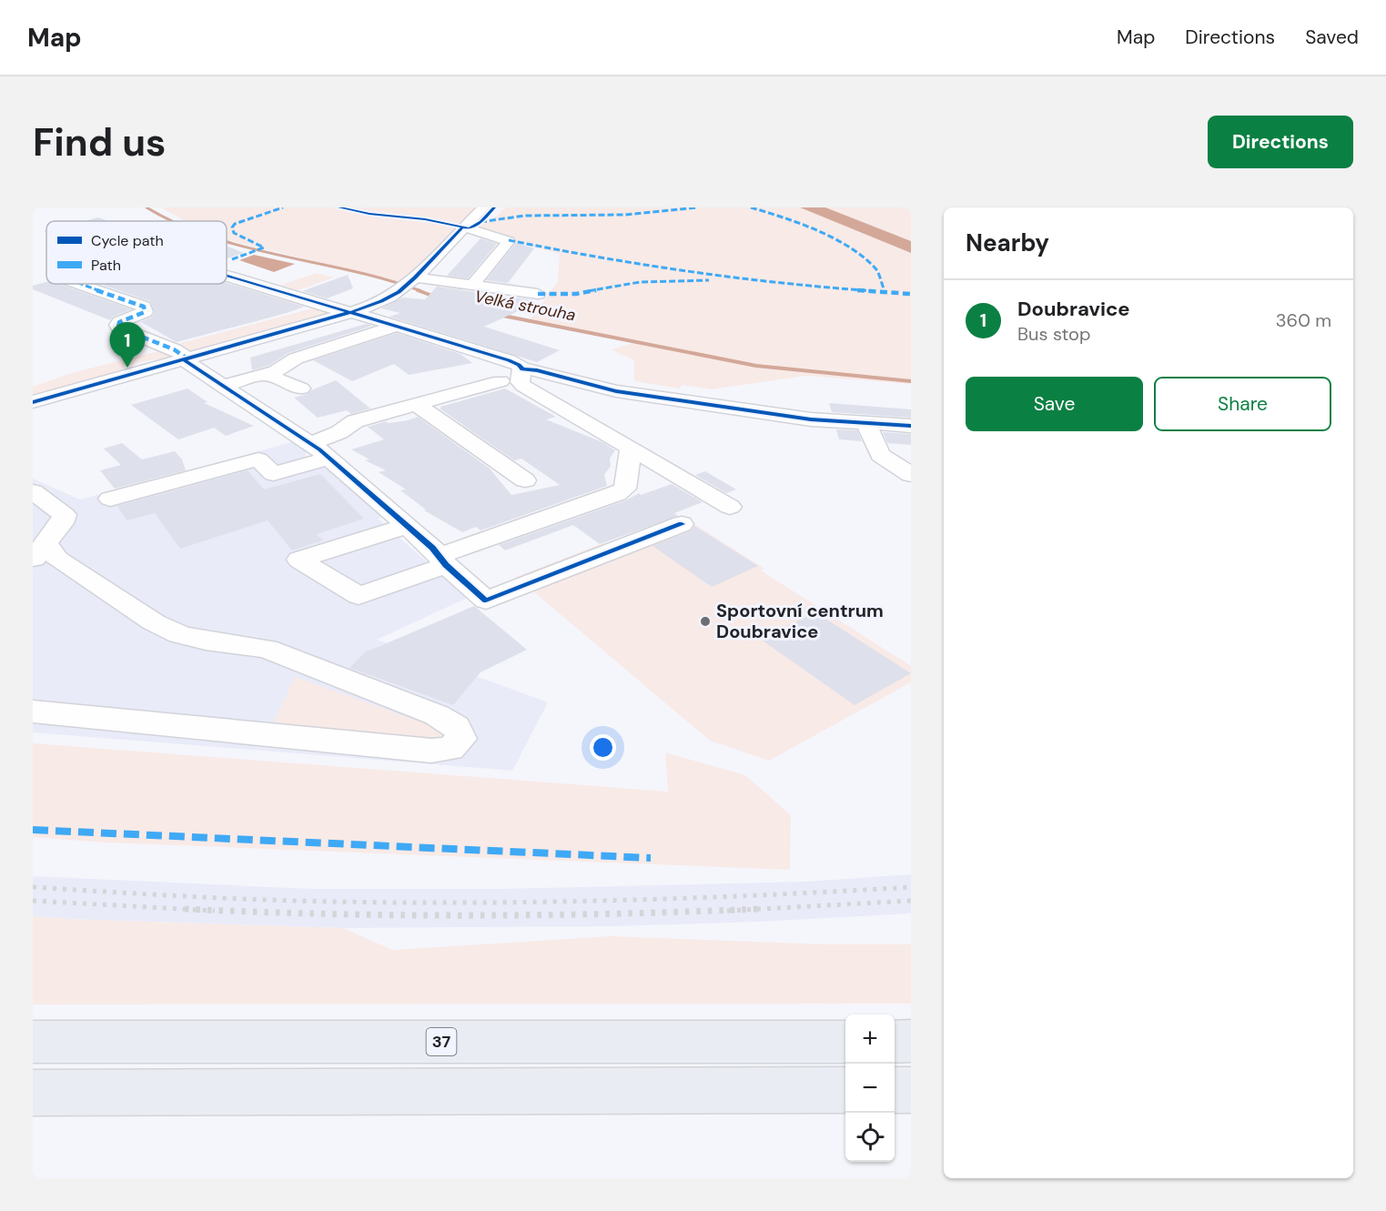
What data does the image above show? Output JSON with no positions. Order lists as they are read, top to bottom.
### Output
{
  "streets": {
    "highway": ["37"]
  },
  "water": ["Velká strouha"],
  "places": ["Sportovní centrum Doubravice"],
  "legend": ["Cycle path", "Path"],
  "page": {
    "header": "Map",
    "nav": ["Map", "Directions", "Saved"],
    "buttons": [
      "Directions",
      ["Save", "Share"]
    ],
    "title": "Find us",
    "heading": "Nearby",
    "list": [
      {
        "mark": "1",
        "name": "Doubravice",
        "note": "Bus stop",
        "value": "360 m"
      }
    ],
    "pins": "1",
    "map_buttons": ["+", "−"]
  }
}
